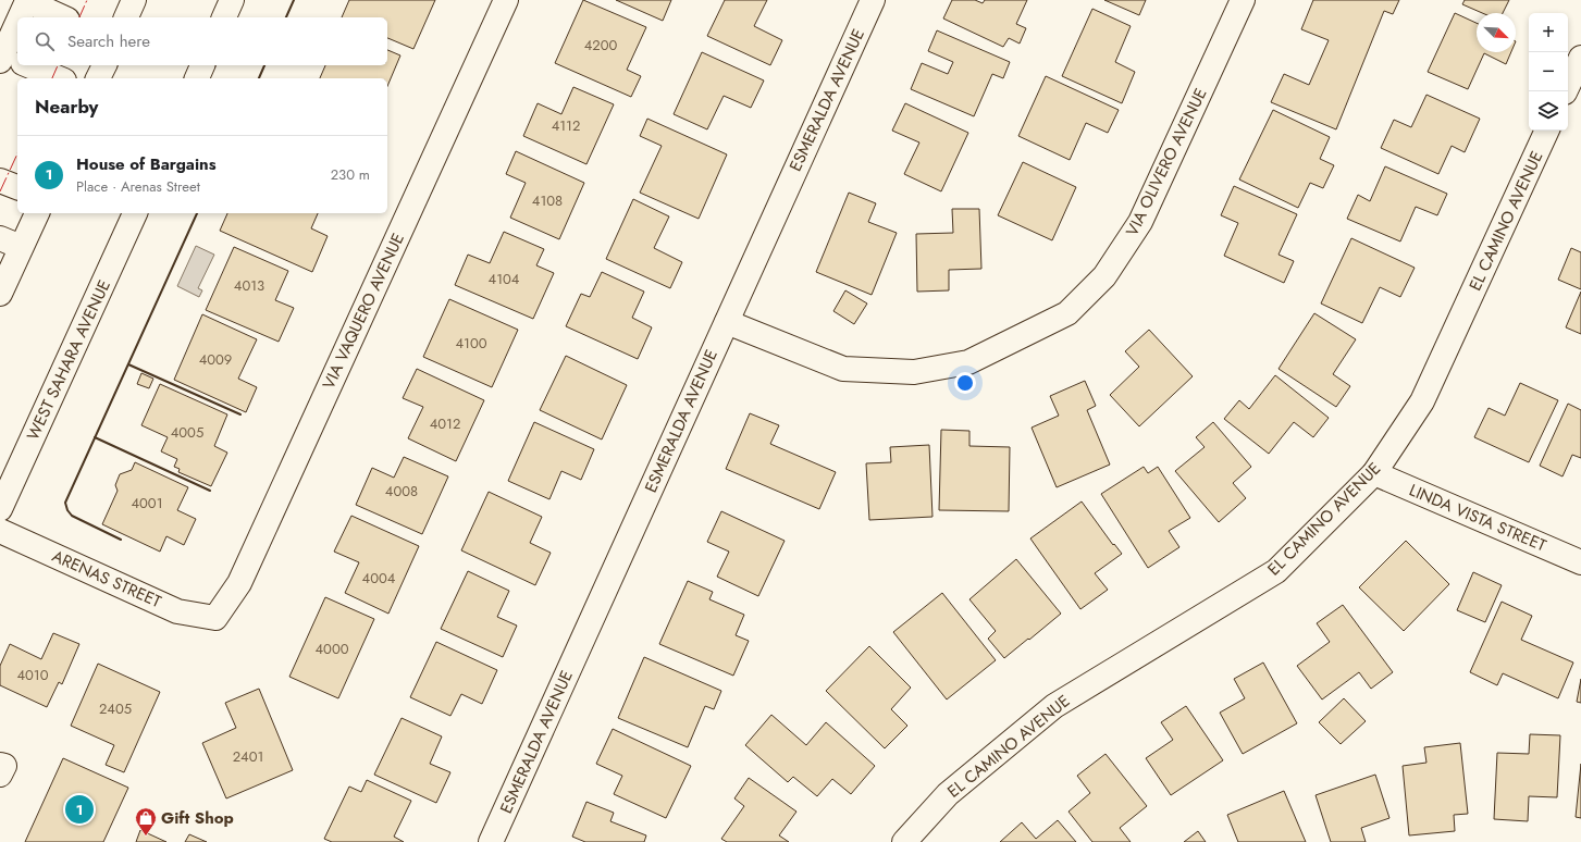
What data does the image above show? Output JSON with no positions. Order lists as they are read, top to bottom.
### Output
{
  "streets": {
    "street": [
      "ESMERALDA AVENUE",
      "VIA OLIVERO AVENUE",
      "EL CAMINO AVENUE",
      "VIA VAQUERO AVENUE",
      "WEST SAHARA AVENUE",
      "LINDA VISTA STREET",
      "ARENAS STREET"
    ]
  },
  "crossings": [
    ["ESMERALDA AVENUE", "VIA OLIVERO AVENUE"],
    ["EL CAMINO AVENUE", "LINDA VISTA STREET"],
    ["VIA VAQUERO AVENUE", "ARENAS STREET"]
  ],
  "places": {
    "shop": ["Gift Shop"]
  },
  "house_numbers": [
    "4200",
    "4112",
    "4108",
    "4104",
    "4013",
    "4100",
    "4009",
    "4012",
    "4005",
    "4008",
    "4001",
    "4004",
    "4000",
    "4010",
    "2405",
    "2401"
  ],
  "north": "bottom right",
  "page": {
    "map_buttons": ["+", "−"],
    "search": "Search here",
    "heading": "Nearby",
    "list": [
      {
        "mark": "1",
        "name": "House of Bargains",
        "note": "Place · Arenas Street",
        "value": "230 m"
      }
    ],
    "pins": "1"
  }
}
